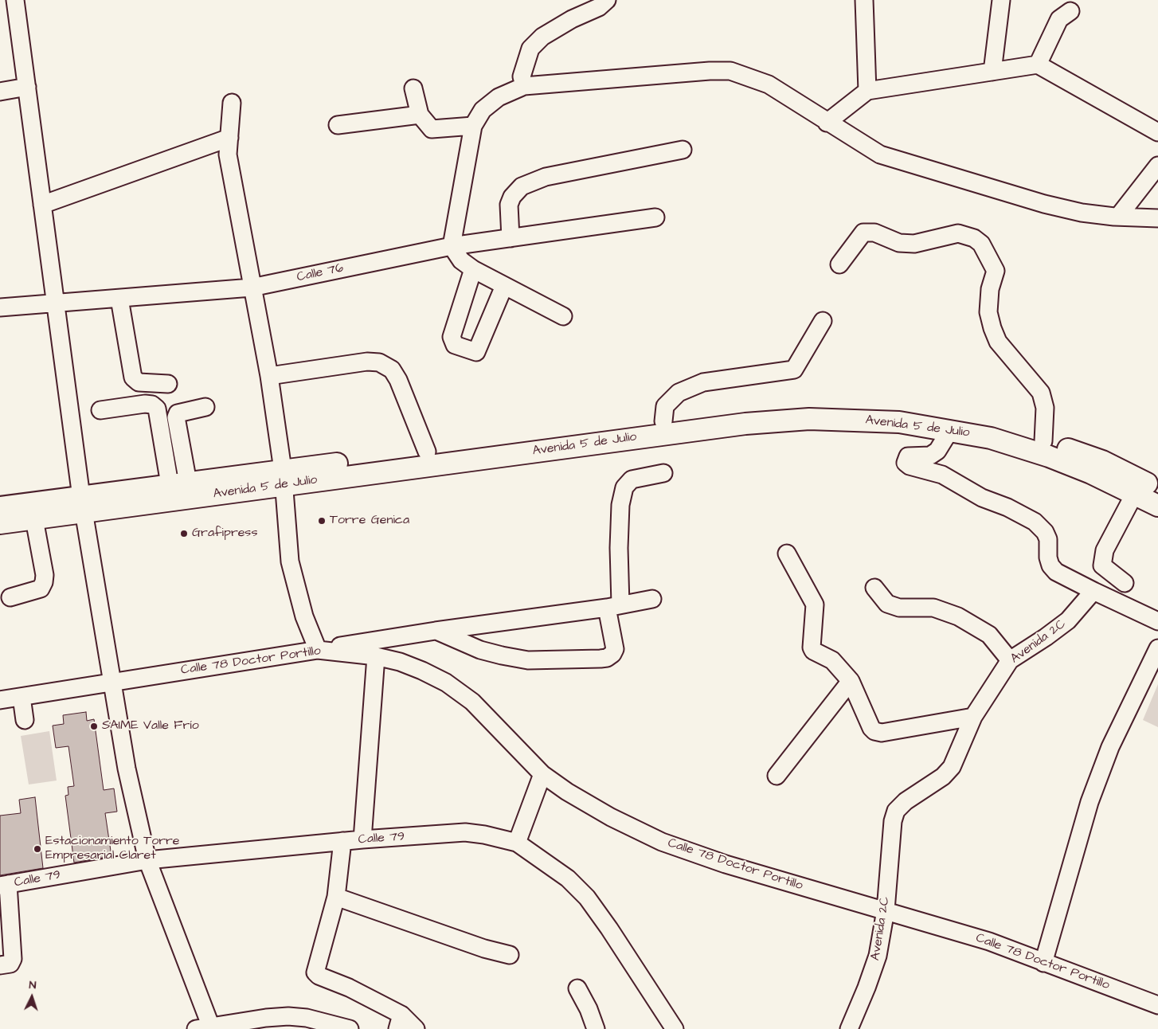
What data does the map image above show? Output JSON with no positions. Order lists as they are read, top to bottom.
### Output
{
  "streets": {
    "main road": ["Avenida 5 de Julio"],
    "street": [
      "Calle 76",
      "Avenida 2C",
      "Calle 78 Doctor Portillo",
      "Calle 79"
    ]
  },
  "crossings": [
    ["Avenida 2C", "Calle 78 Doctor Portillo"]
  ],
  "places": [
    "Torre Genica",
    "Grafipress",
    "SAIME Valle Frío",
    "Estacionamiento Torre Empresarial Claret"
  ],
  "north": "top"
}
